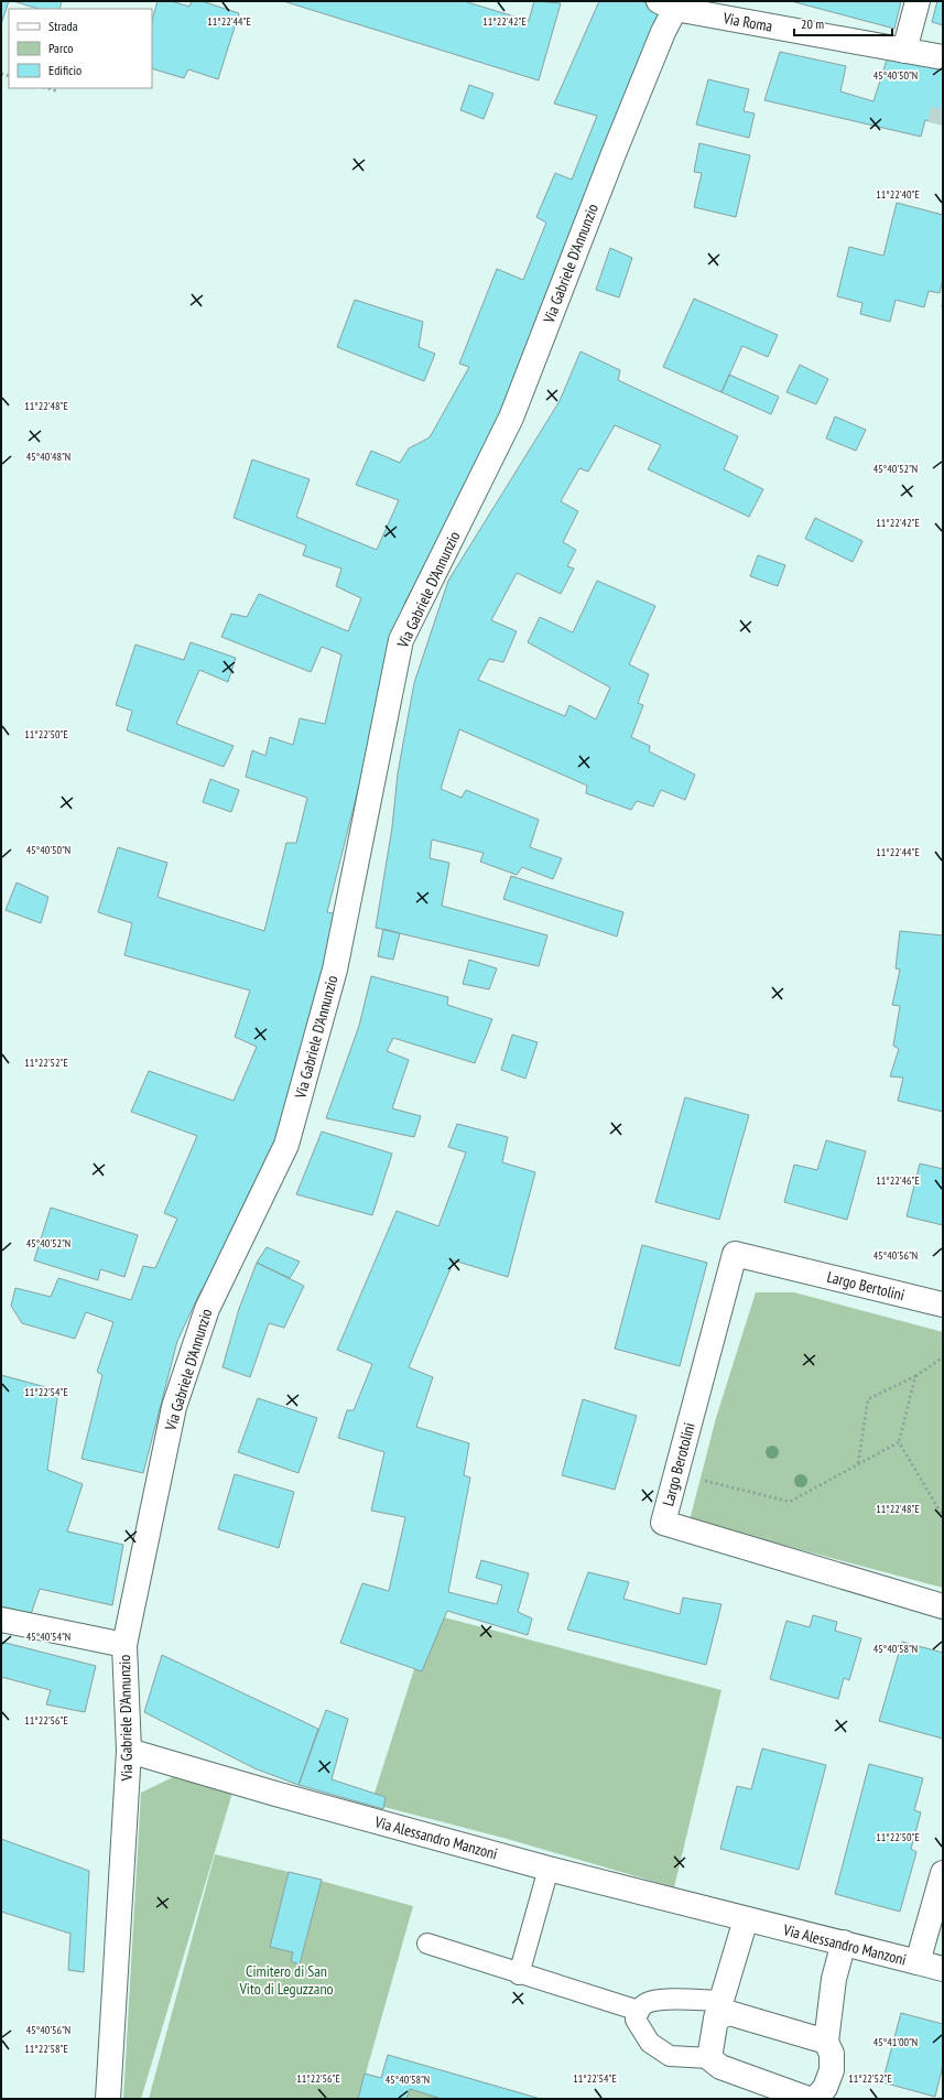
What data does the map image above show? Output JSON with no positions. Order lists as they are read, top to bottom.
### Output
{
  "streets": {
    "street": [
      "Via Roma",
      "Via Gabriele D'Annunzio",
      "Largo Bertolini",
      "Largo Berotolini",
      "Via Alessandro Manzoni"
    ]
  },
  "crossings": [
    ["Via Roma", "Via Gabriele D'Annunzio"],
    ["Via Gabriele D'Annunzio", "Via Alessandro Manzoni"],
    ["Largo Bertolini", "Largo Berotolini"]
  ],
  "parks": ["Cimitero di San Vito di Leguzzano"],
  "legend": ["Strada", "Parco", "Edificio"],
  "scale_bar": "20 m",
  "coordinates": [
    "11°22'44\"E",
    "11°22'42\"E",
    "45°40'50\"N",
    "11°22'40\"E",
    "11°22'48\"E",
    "45°40'48\"N",
    "45°40'52\"N",
    "11°22'50\"E",
    "11°22'52\"E",
    "11°22'46\"E",
    "45°40'56\"N",
    "11°22'54\"E",
    "45°40'54\"N",
    "45°40'58\"N",
    "11°22'56\"E",
    "45°41'00\"N",
    "11°22'58\"E"
  ]
}
